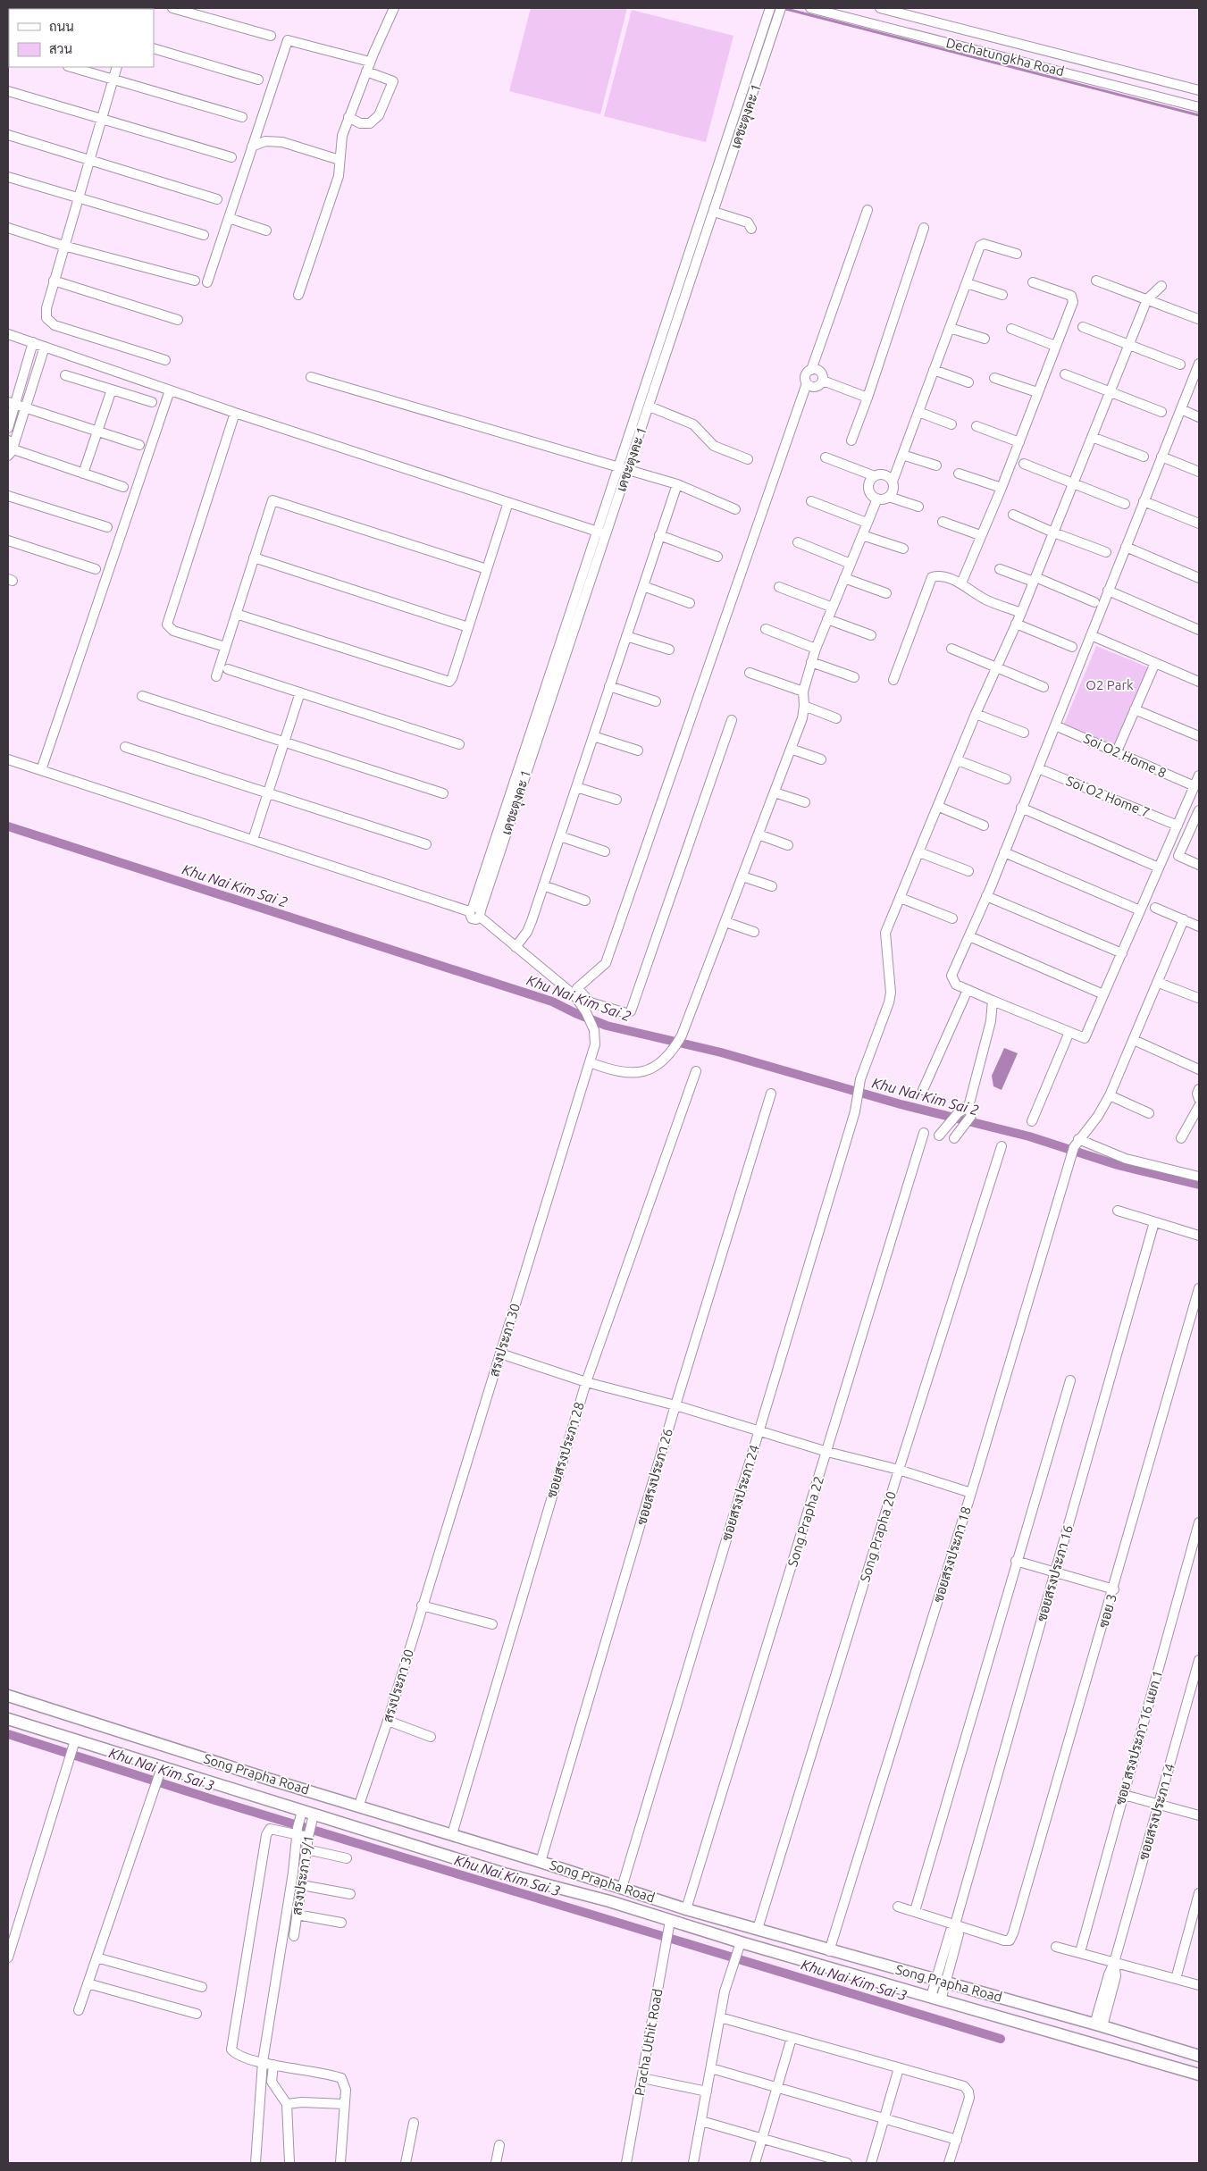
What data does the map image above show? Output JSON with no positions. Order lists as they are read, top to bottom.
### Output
{
  "streets": {
    "main road": ["Song Prapha Road"],
    "street": [
      "Dechatungkha Road",
      "เดชะตุงคะ 1",
      "Soi O2 Home 8",
      "Soi O2 Home 7",
      "สรงประภา 30",
      "ซอยสรงประภา 28",
      "ซอยสรงประภา 26",
      "ซอยสรงประภา 24",
      "Song Prapha 22",
      "Song Prapha 20",
      "ซอยสรงประภา 18",
      "ซอยสรงประภา 16",
      "ซอย 3",
      "ซอย สรงประภา 16 แยก 1",
      "ซอยสรงประภา 14",
      "สรงประภา 9/1",
      "Pracha Uthit Road"
    ]
  },
  "crossings": [
    ["เดชะตุงคะ 1", "สรงประภา 30"],
    ["สรงประภา 30", "Song Prapha Road"],
    ["ซอยสรงประภา 28", "Song Prapha Road"],
    ["ซอยสรงประภา 26", "Song Prapha Road"],
    ["ซอยสรงประภา 24", "Song Prapha Road"],
    ["Song Prapha 22", "Song Prapha Road"],
    ["Song Prapha 20", "Song Prapha Road"],
    ["ซอยสรงประภา 18", "Song Prapha Road"],
    ["ซอยสรงประภา 16", "ซอย 3"],
    ["ซอยสรงประภา 16", "Song Prapha Road"],
    ["Song Prapha Road", "ซอยสรงประภา 14"],
    ["Song Prapha Road", "สรงประภา 9/1"],
    ["Song Prapha Road", "Pracha Uthit Road"]
  ],
  "water": ["Khu Nai Kim Sai 2", "Khu Nai Kim Sai 3"],
  "parks": ["O2 Park"],
  "legend": ["ถนน", "สวน"]
}
